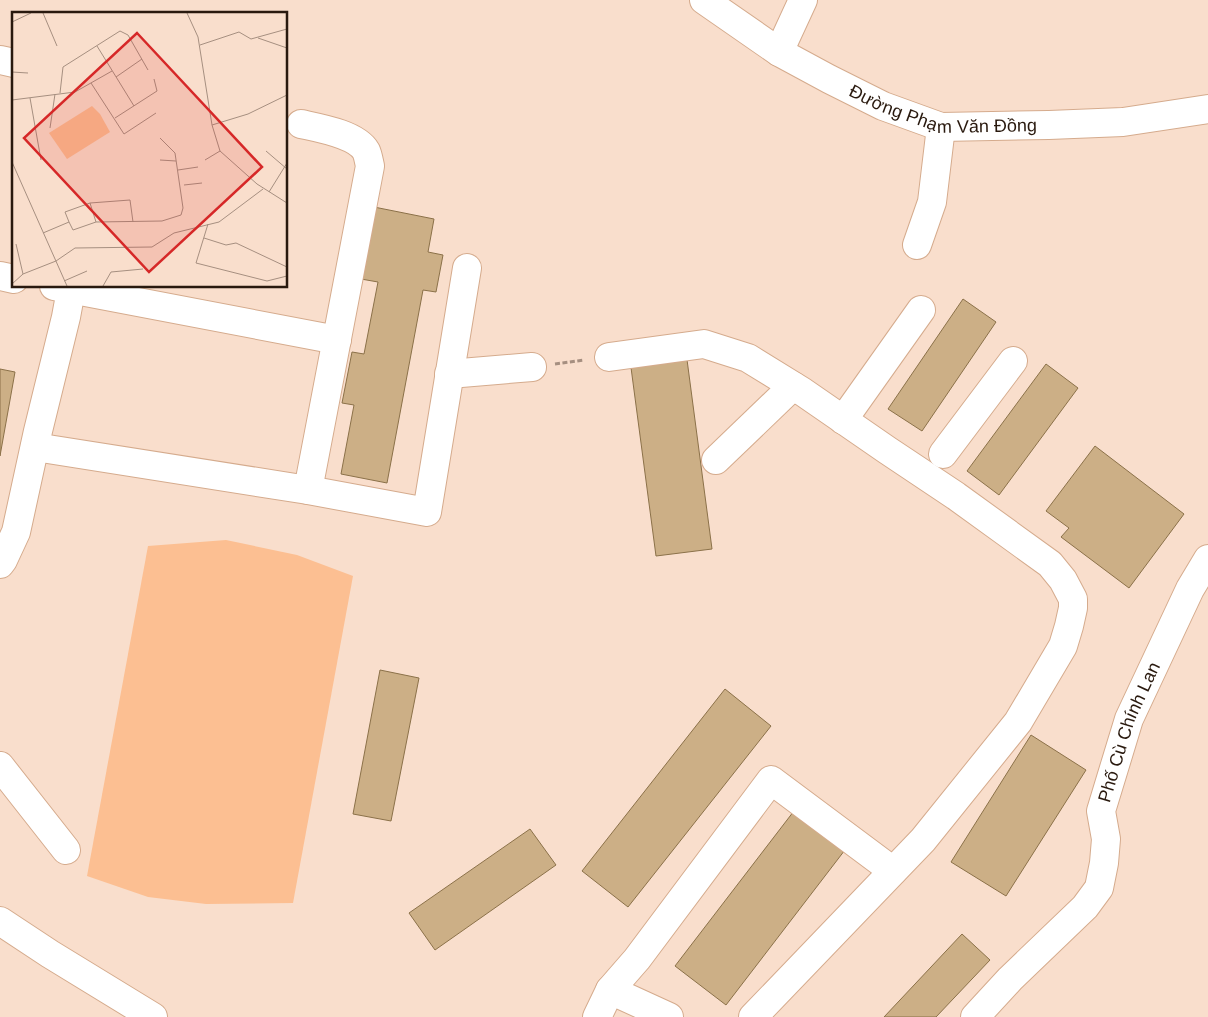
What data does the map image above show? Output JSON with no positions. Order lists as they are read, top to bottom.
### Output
{
  "streets": {
    "street": ["Đường Phạm Văn Đồng", "Phố Cù Chính Lan"]
  }
}
